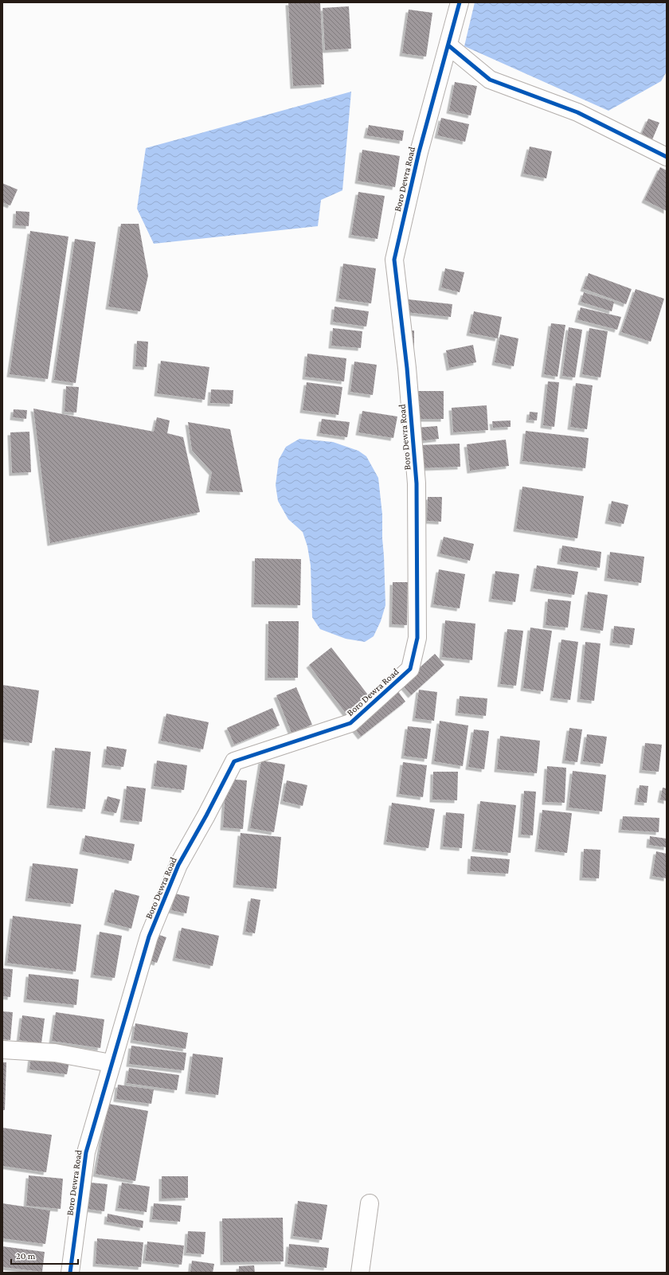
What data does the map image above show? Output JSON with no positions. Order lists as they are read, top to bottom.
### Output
{
  "streets": {
    "street": ["Boro Dewra Road"]
  },
  "scale_bar": "20 m"
}
